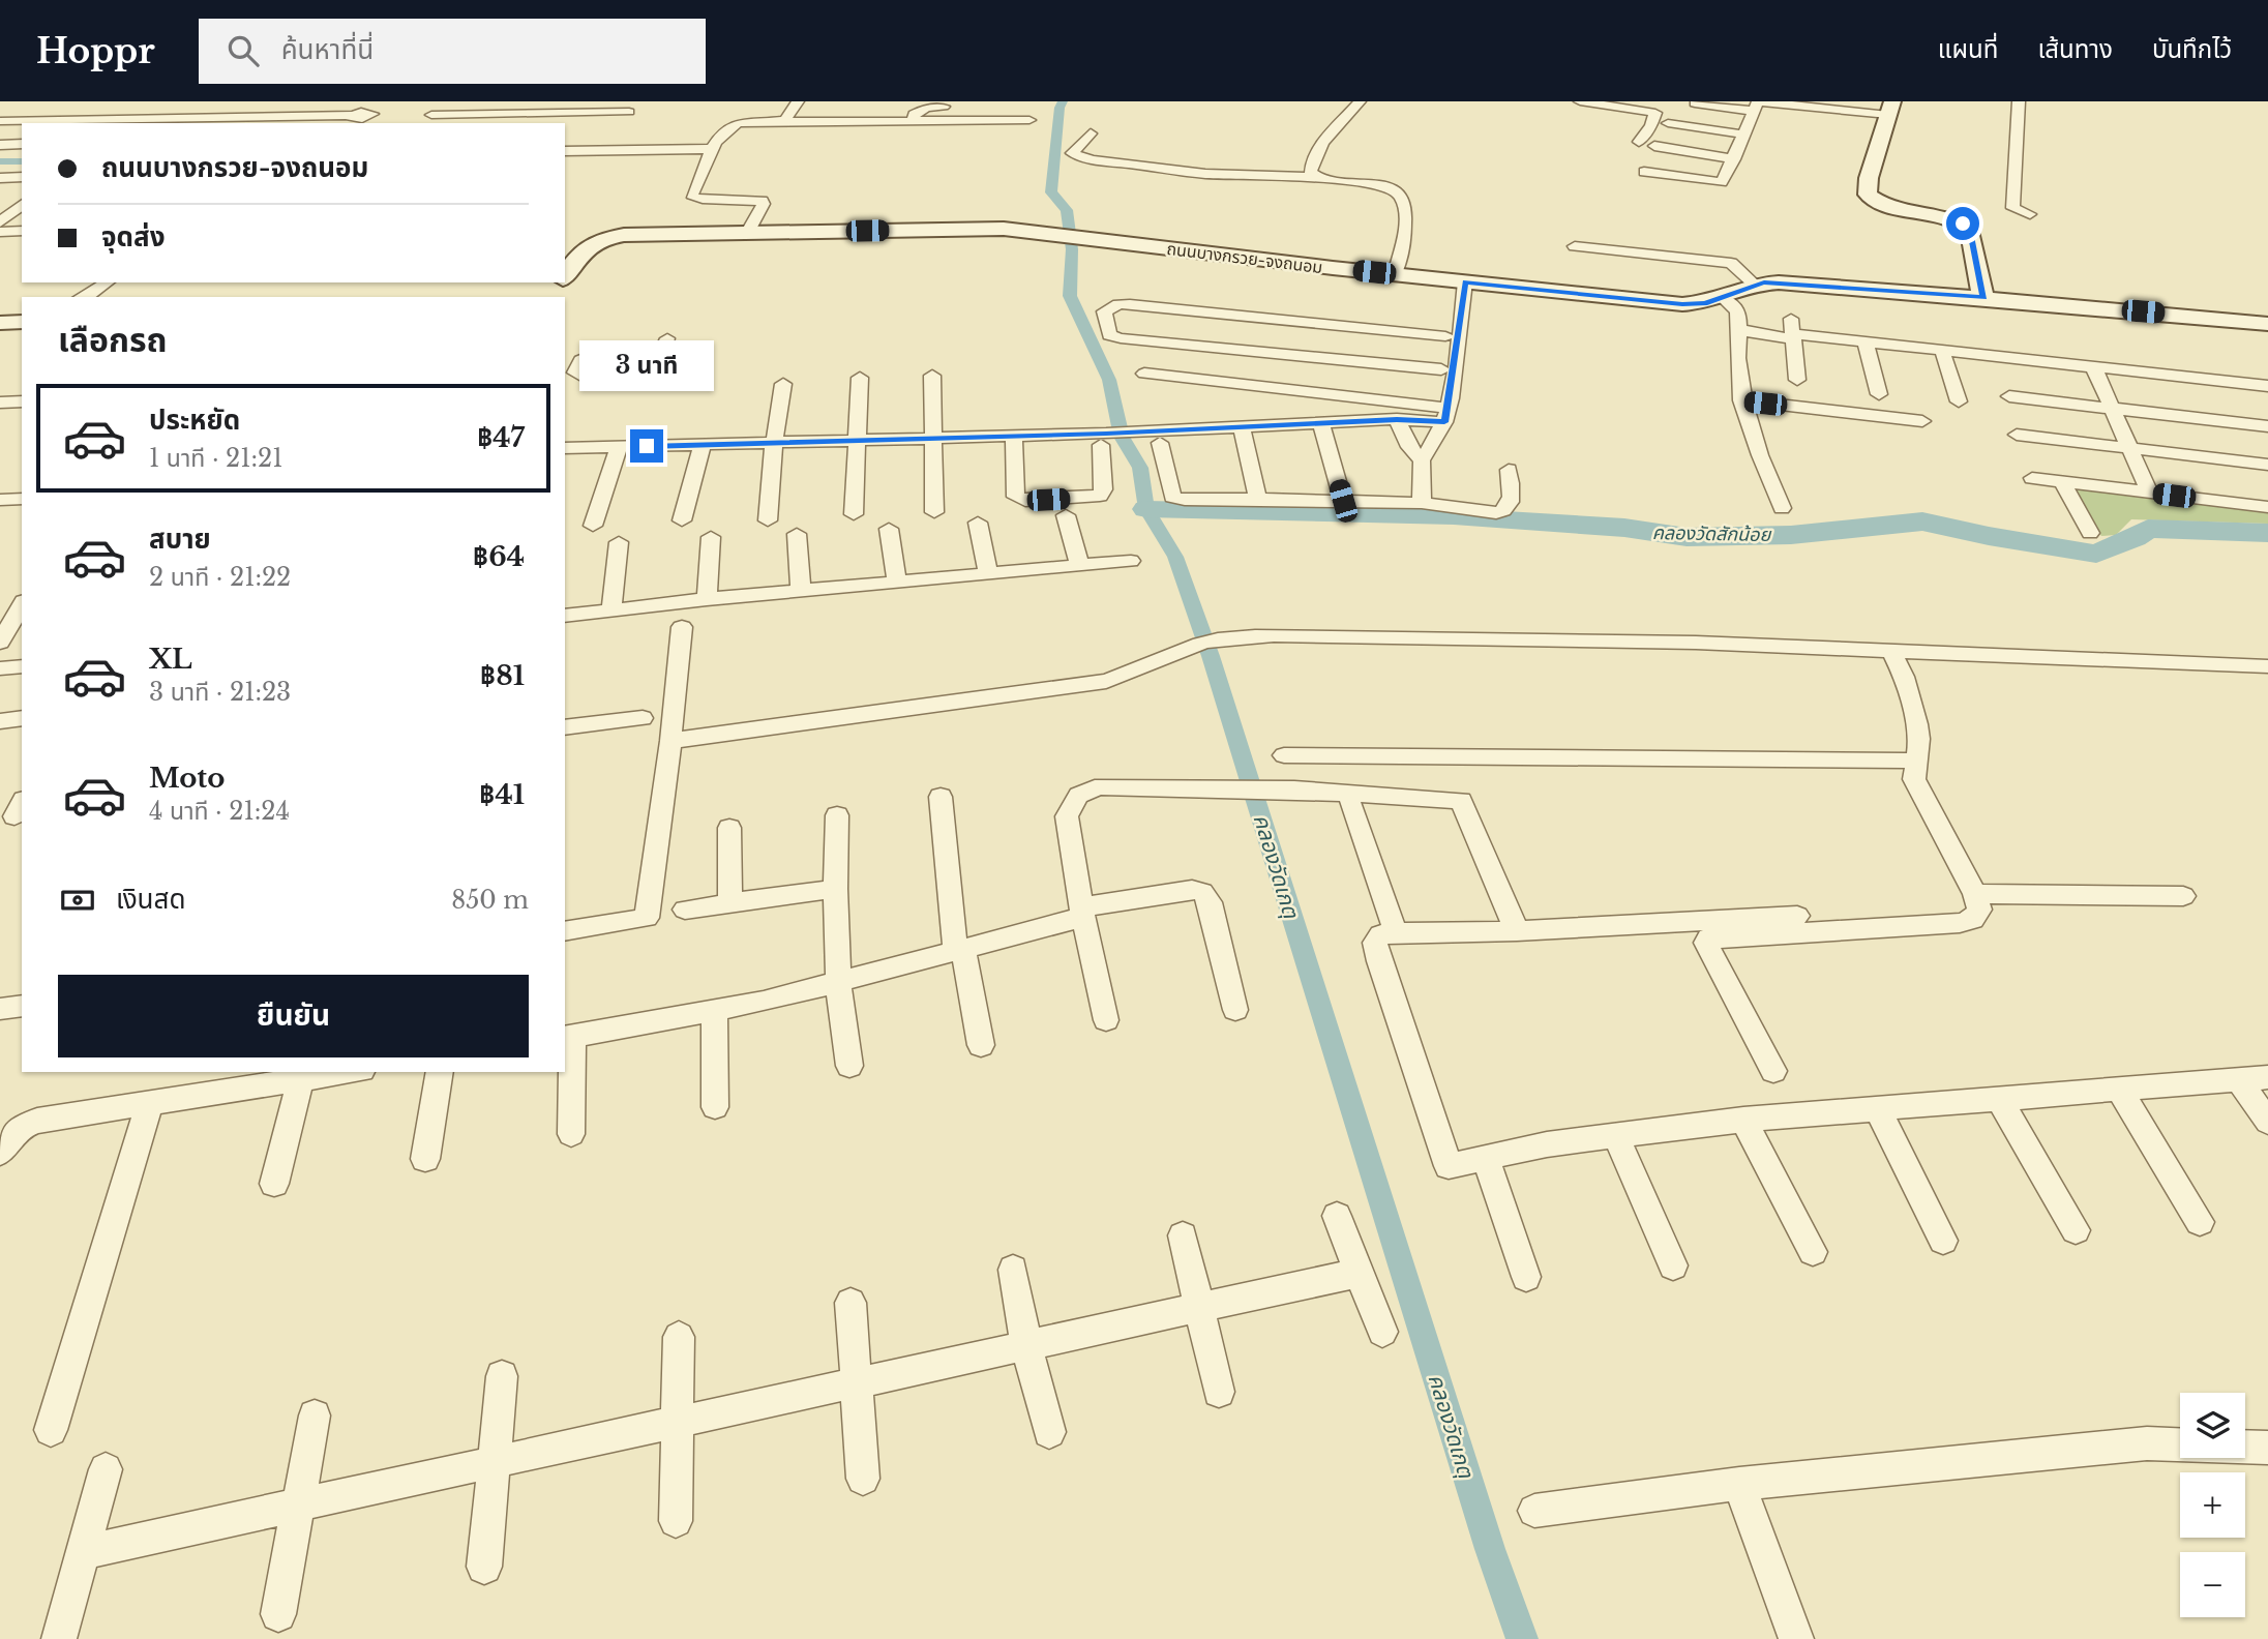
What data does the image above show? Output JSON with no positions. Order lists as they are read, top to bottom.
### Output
{
  "streets": {
    "street": ["ถนนบางกรวย-จงถนอม"]
  },
  "water": ["คลองวัดสักน้อย", "คลองวัดเกตุ"],
  "page": {
    "header": "Hoppr",
    "search": "ค้นหาที่นี่",
    "nav": ["แผนที่", "เส้นทาง", "บันทึกไว้"],
    "banner": ["ถนนบางกรวย-จงถนอม", "จุดส่ง"],
    "heading": "เลือกรถ",
    "bubble": "3 นาที",
    "list": [
      {
        "name": "ประหยัด",
        "note": "1 นาที · 21:21",
        "value": "฿47"
      },
      {
        "name": "สบาย",
        "note": "2 นาที · 21:22",
        "value": "฿64"
      },
      {
        "name": "XL",
        "note": "3 นาที · 21:23",
        "value": "฿81"
      },
      {
        "name": "Moto",
        "note": "4 นาที · 21:24",
        "value": "฿41"
      }
    ],
    "pay": ["เงินสด", "850 m"],
    "buttons": "ยืนยัน",
    "map_buttons": ["+", "−"]
  }
}
